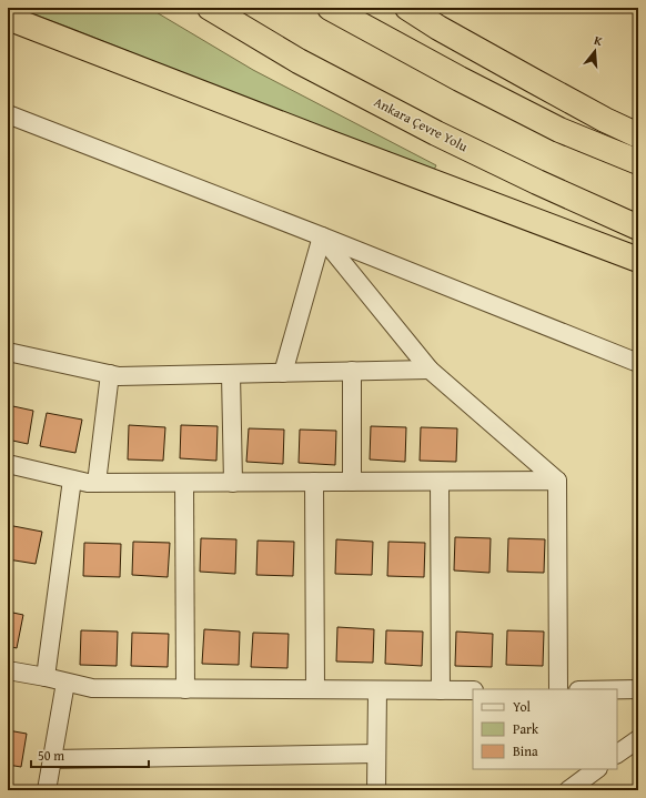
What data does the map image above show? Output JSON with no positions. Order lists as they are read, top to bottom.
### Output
{
  "streets": {
    "highway": ["Ankara Çevre Yolu"]
  },
  "legend": ["Yol", "Park", "Bina"],
  "scale_bar": "50 m",
  "north": "top"
}
